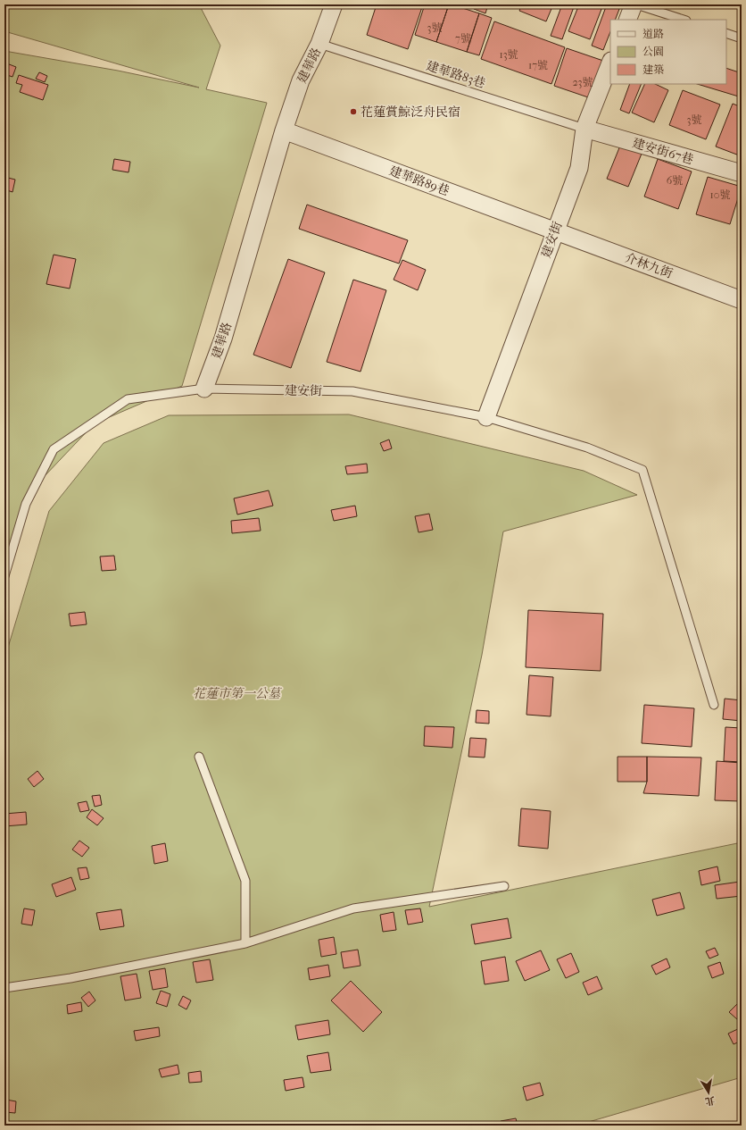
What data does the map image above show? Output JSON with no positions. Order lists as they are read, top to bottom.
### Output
{
  "streets": {
    "street": [
      "建華路",
      "建安街67巷",
      "建華路89巷",
      "建安街",
      "介林九街"
    ],
    "lane": ["建華路83巷"]
  },
  "crossings": [
    ["建華路", "建華路83巷"],
    ["建華路", "建華路89巷"],
    ["建華路", "建安街"],
    ["建華路83巷", "建安街67巷"],
    ["建華路83巷", "建安街"],
    ["建安街67巷", "建安街"],
    ["建華路89巷", "建安街"],
    ["建華路89巷", "介林九街"],
    ["建安街", "介林九街"]
  ],
  "parks": ["花蓮市第一公墓"],
  "places": ["花蓮賞鯨泛舟民宿"],
  "house_numbers": [
    "3號",
    "7號",
    "13號",
    "17號",
    "23號",
    "3號",
    "6號",
    "10號"
  ],
  "legend": ["道路", "公園", "建築"],
  "north": "bottom"
}
